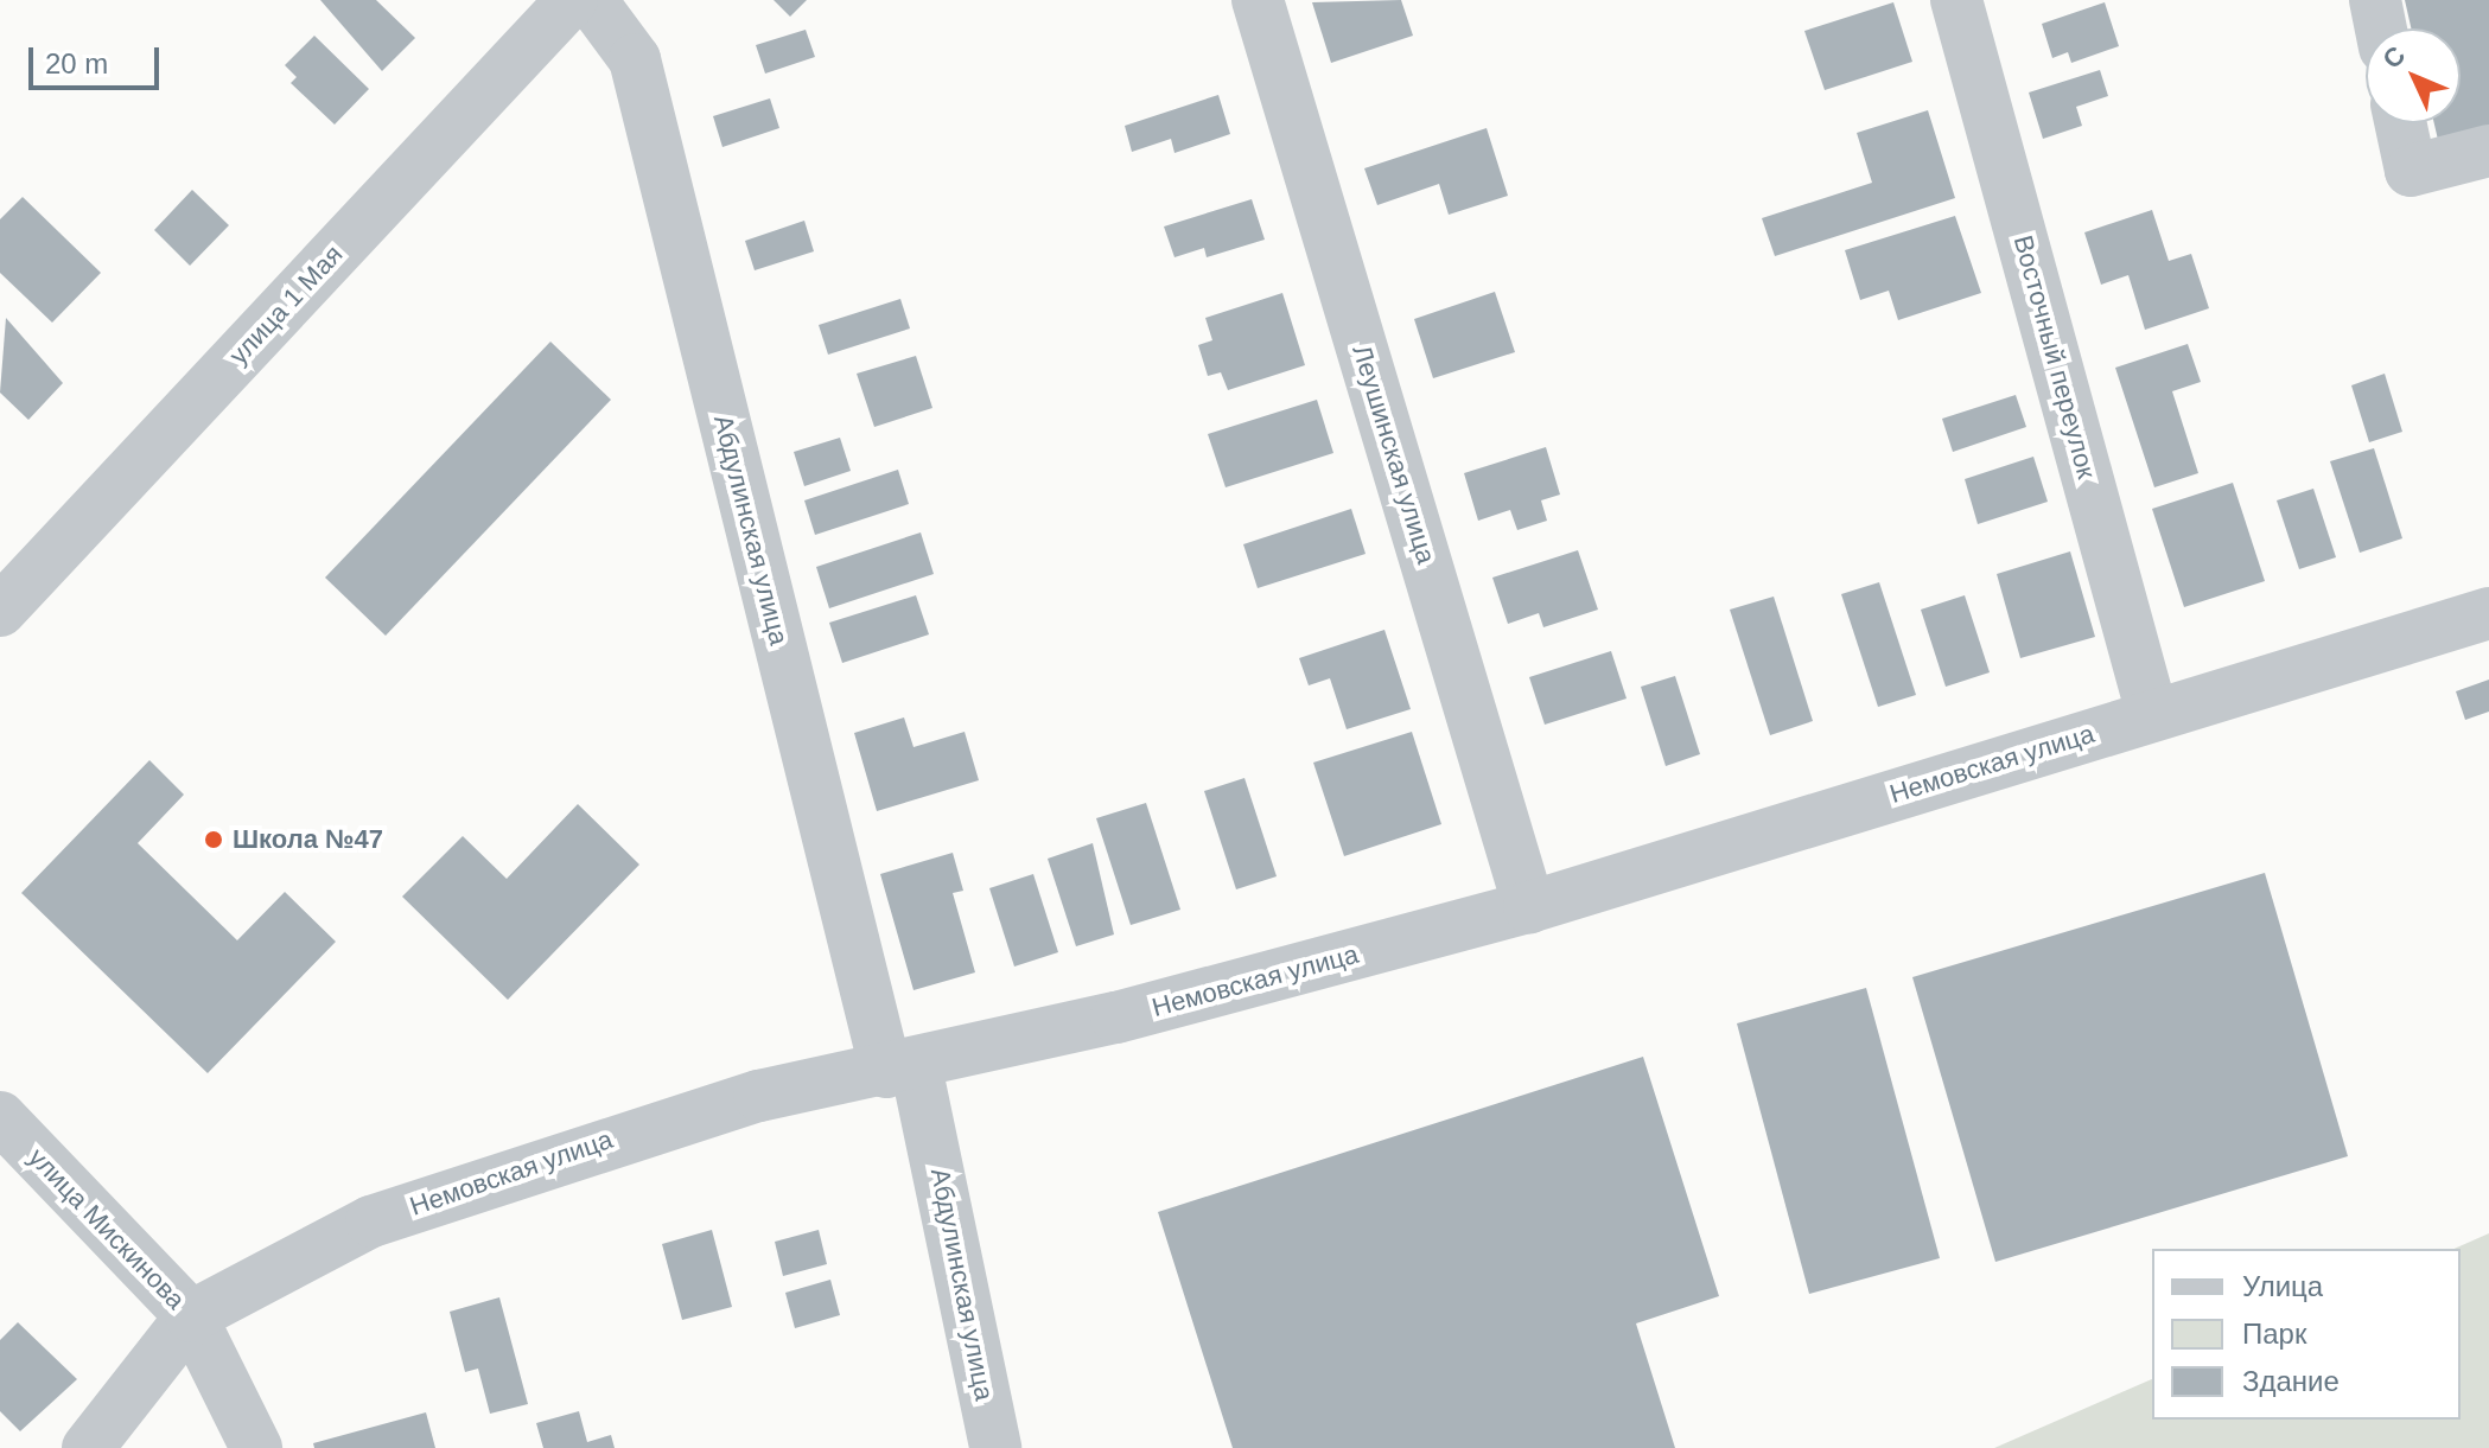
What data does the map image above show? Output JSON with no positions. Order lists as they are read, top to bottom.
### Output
{
  "streets": {
    "street": [
      "улица 1 Мая",
      "Восточный переулок",
      "Леушинская улица",
      "Абдулинская улица",
      "Немовская улица",
      "улица Мискинова"
    ]
  },
  "crossings": [
    ["Восточный переулок", "Немовская улица"],
    ["Леушинская улица", "Немовская улица"],
    ["Абдулинская улица", "Немовская улица"],
    ["Немовская улица", "улица Мискинова"]
  ],
  "places": ["Школа №47"],
  "legend": ["Улица", "Парк", "Здание"],
  "scale_bar": "20 m",
  "north": "top left"
}
